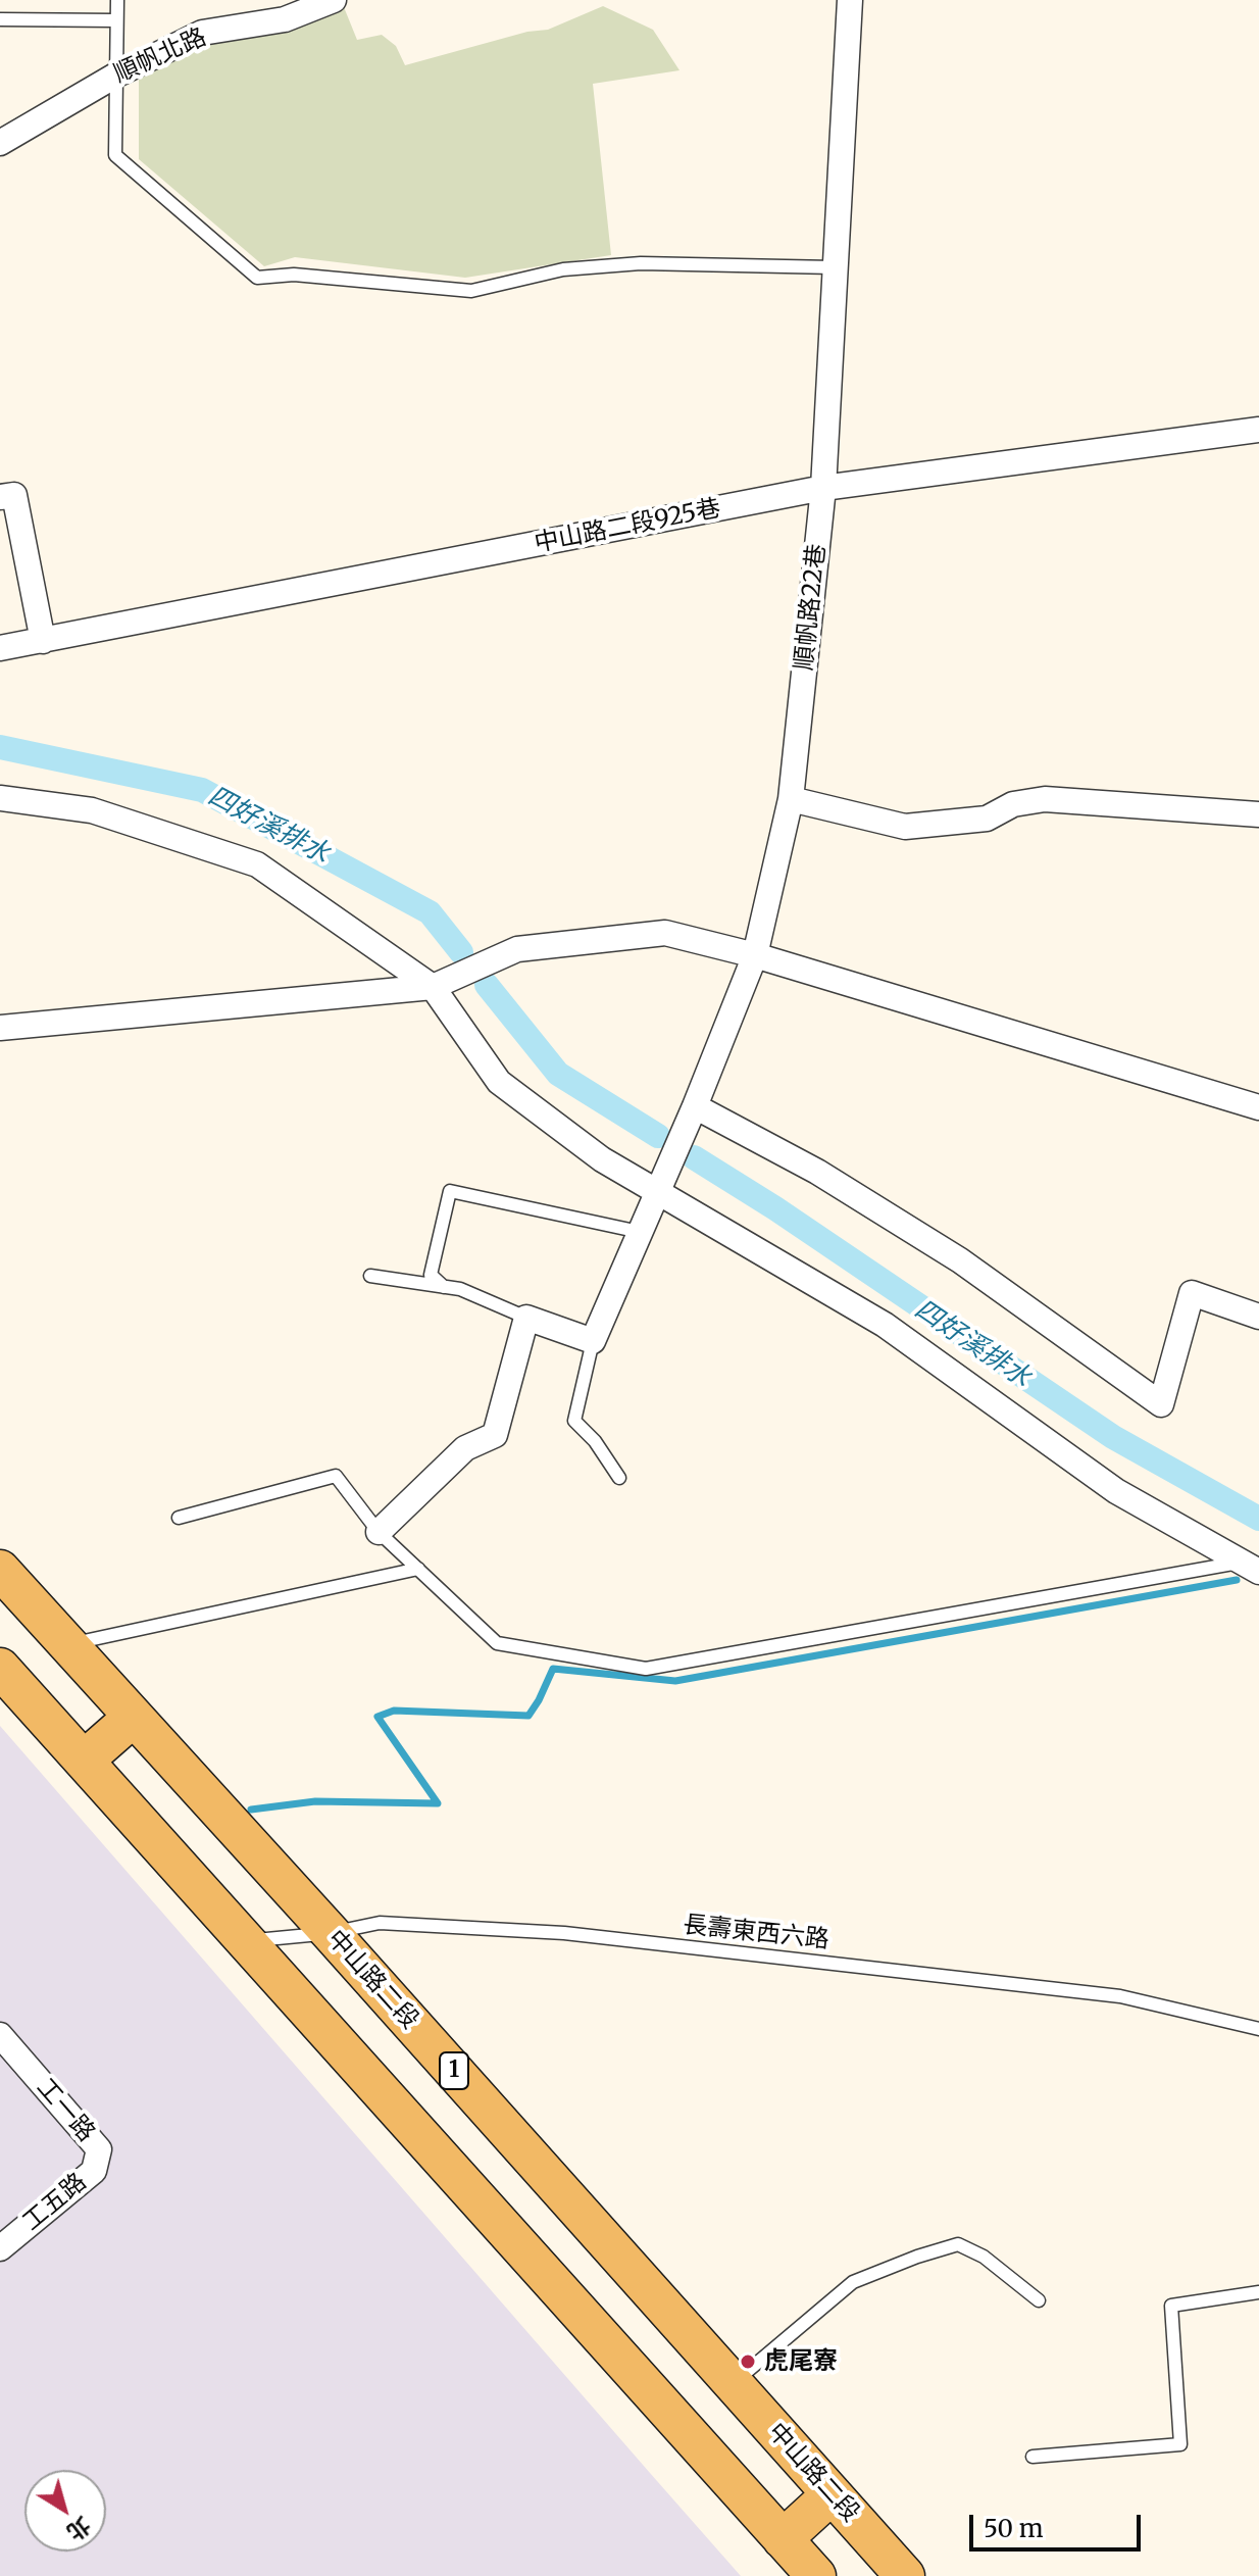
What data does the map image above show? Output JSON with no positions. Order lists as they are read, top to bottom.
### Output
{
  "streets": {
    "main road": ["中山路二段", "1"],
    "street": [
      "順帆北路",
      "中山路二段925巷",
      "順帆路22巷",
      "工一路",
      "工五路"
    ],
    "lane": ["長壽東西六路"]
  },
  "crossings": [
    ["中山路二段925巷", "順帆路22巷"],
    ["長壽東西六路", "中山路二段"],
    ["工一路", "工五路"]
  ],
  "water": ["四好溪排水"],
  "places": ["虎尾寮"],
  "scale_bar": "50 m",
  "north": "bottom right"
}
